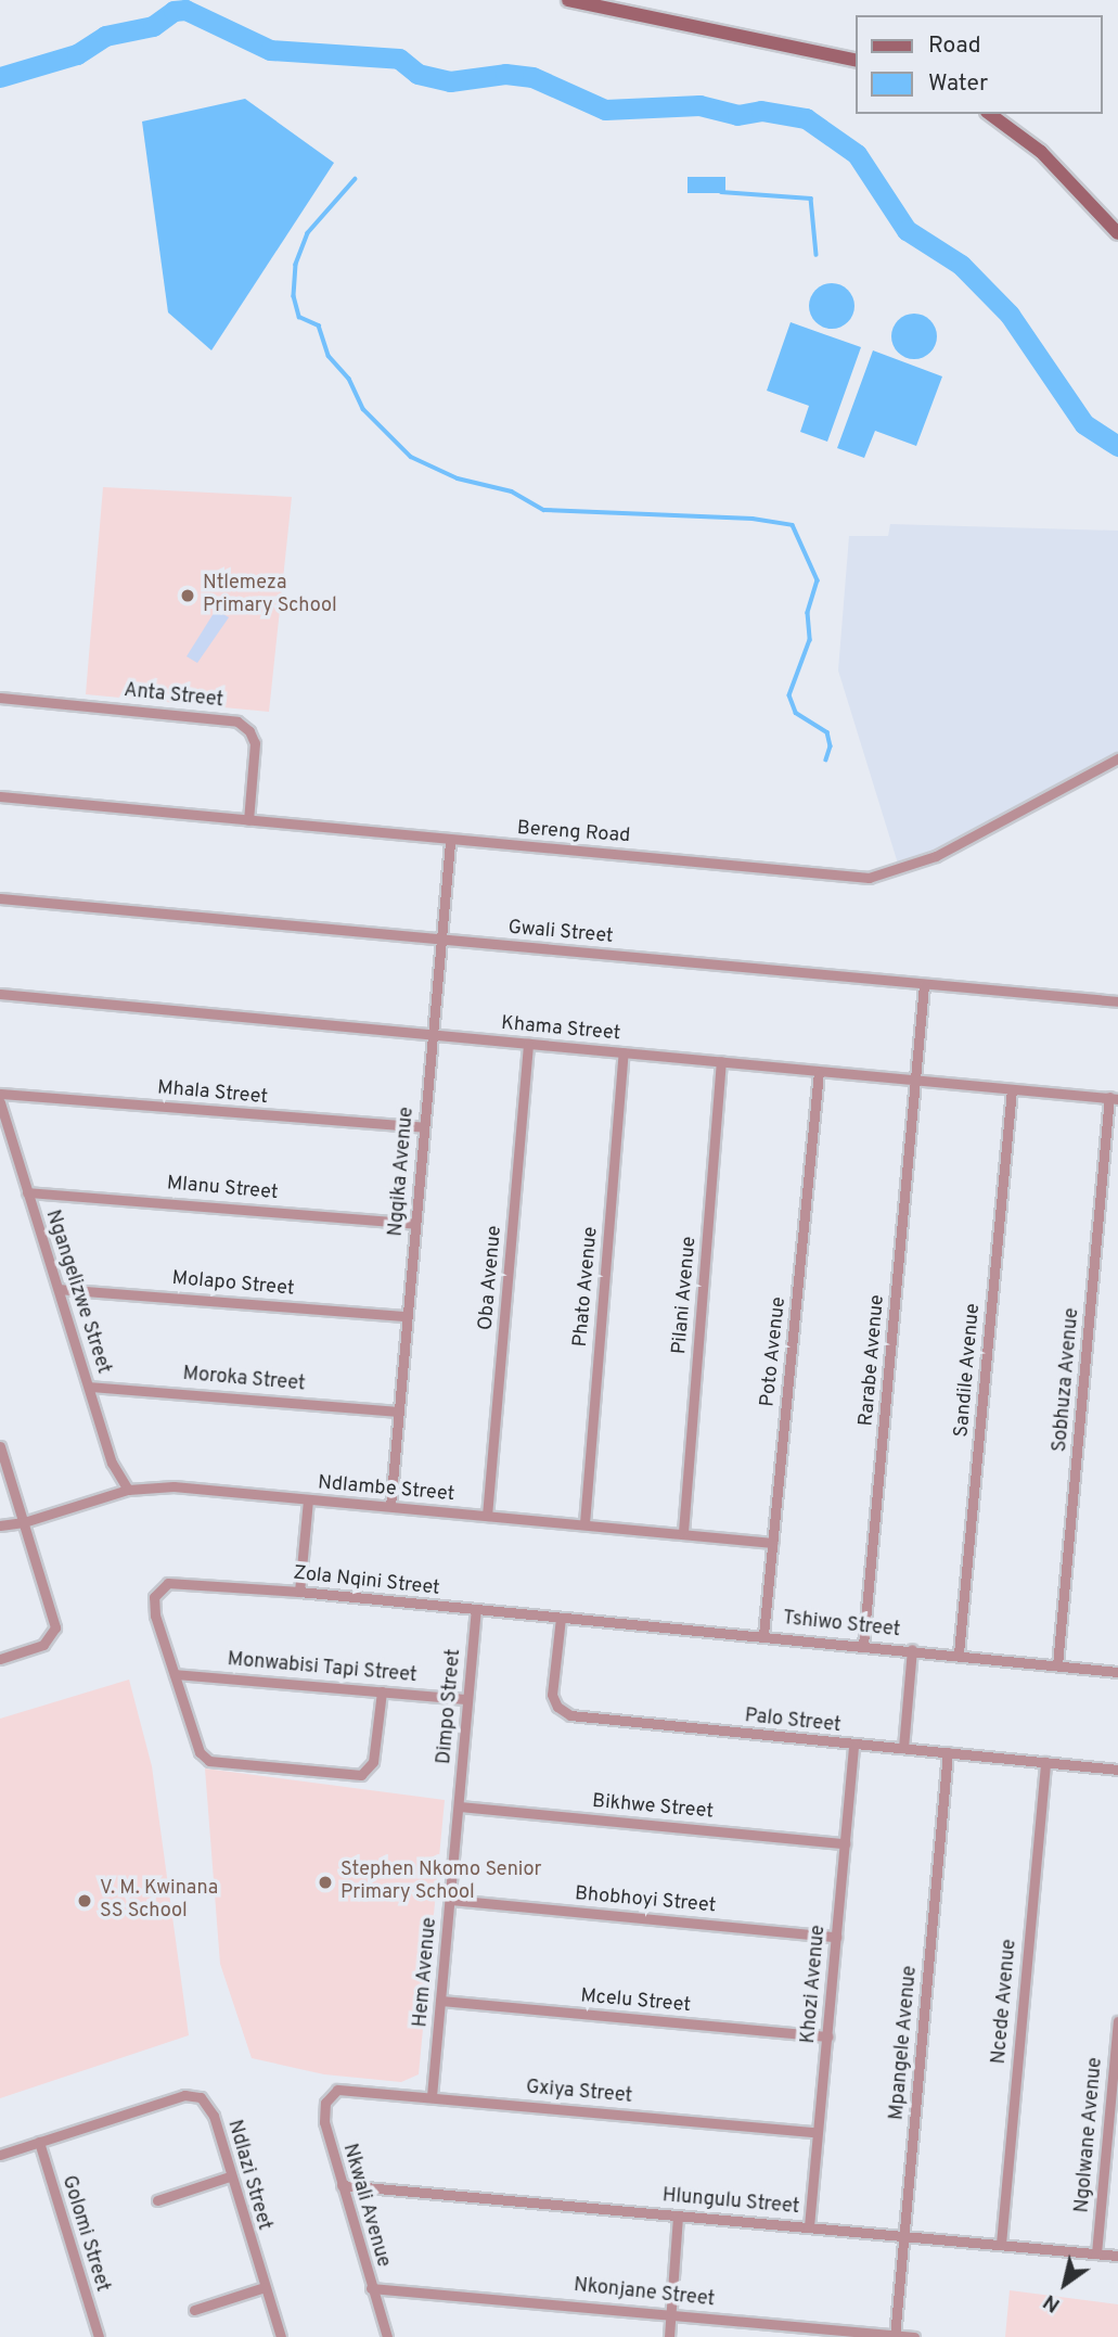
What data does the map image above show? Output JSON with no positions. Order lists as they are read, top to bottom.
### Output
{
  "streets": {
    "street": [
      "Anta Street",
      "Bereng Road",
      "Gwali Street",
      "Khama Street",
      "Mhala Street",
      "Ngqika Avenue",
      "Mlanu Street",
      "Oba Avenue",
      "Molapo Street",
      "Phato Avenue",
      "Ngangelizwe Street",
      "Pilani Avenue",
      "Poto Avenue",
      "Rarabe Avenue",
      "Sandile Avenue",
      "Moroka Street",
      "Sobhuza Avenue",
      "Ndlambe Street",
      "Zola Nqini Street",
      "Tshiwo Street",
      "Monwabisi Tapi Street",
      "Dimpo Street",
      "Palo Street",
      "Bikhwe Street",
      "Bhobhoyi Street",
      "Hem Avenue",
      "Khozi Avenue",
      "Mcelu Street",
      "Ncede Avenue",
      "Mpangele Avenue",
      "Gxiya Street",
      "Ngolwane Avenue",
      "Ndlazi Street",
      "Hlungulu Street",
      "Nkwali Avenue",
      "Golomi Street",
      "Nkonjane Street"
    ]
  },
  "crossings": [
    ["Anta Street", "Bereng Road"],
    ["Bereng Road", "Ngqika Avenue"],
    ["Gwali Street", "Ngqika Avenue"],
    ["Gwali Street", "Rarabe Avenue"],
    ["Khama Street", "Ngqika Avenue"],
    ["Khama Street", "Oba Avenue"],
    ["Khama Street", "Phato Avenue"],
    ["Khama Street", "Pilani Avenue"],
    ["Khama Street", "Poto Avenue"],
    ["Khama Street", "Rarabe Avenue"],
    ["Khama Street", "Sandile Avenue"],
    ["Khama Street", "Sobhuza Avenue"],
    ["Mhala Street", "Ngqika Avenue"],
    ["Ngqika Avenue", "Mlanu Street"],
    ["Ngqika Avenue", "Molapo Street"],
    ["Ngqika Avenue", "Moroka Street"],
    ["Ngqika Avenue", "Ndlambe Street"],
    ["Mlanu Street", "Ngangelizwe Street"],
    ["Oba Avenue", "Ndlambe Street"],
    ["Molapo Street", "Ngangelizwe Street"],
    ["Phato Avenue", "Ndlambe Street"],
    ["Ngangelizwe Street", "Moroka Street"],
    ["Ngangelizwe Street", "Ndlambe Street"],
    ["Pilani Avenue", "Ndlambe Street"],
    ["Poto Avenue", "Ndlambe Street"],
    ["Poto Avenue", "Tshiwo Street"],
    ["Rarabe Avenue", "Tshiwo Street"],
    ["Sandile Avenue", "Tshiwo Street"],
    ["Sobhuza Avenue", "Tshiwo Street"],
    ["Zola Nqini Street", "Tshiwo Street"],
    ["Zola Nqini Street", "Monwabisi Tapi Street"],
    ["Zola Nqini Street", "Dimpo Street"],
    ["Zola Nqini Street", "Palo Street"],
    ["Tshiwo Street", "Palo Street"],
    ["Monwabisi Tapi Street", "Dimpo Street"],
    ["Dimpo Street", "Bikhwe Street"],
    ["Dimpo Street", "Hem Avenue"],
    ["Palo Street", "Khozi Avenue"],
    ["Palo Street", "Ncede Avenue"],
    ["Palo Street", "Mpangele Avenue"],
    ["Bikhwe Street", "Hem Avenue"],
    ["Bikhwe Street", "Khozi Avenue"],
    ["Bhobhoyi Street", "Hem Avenue"],
    ["Bhobhoyi Street", "Khozi Avenue"],
    ["Hem Avenue", "Mcelu Street"],
    ["Hem Avenue", "Gxiya Street"],
    ["Khozi Avenue", "Mcelu Street"],
    ["Khozi Avenue", "Gxiya Street"],
    ["Khozi Avenue", "Hlungulu Street"],
    ["Ncede Avenue", "Hlungulu Street"],
    ["Mpangele Avenue", "Hlungulu Street"],
    ["Mpangele Avenue", "Nkonjane Street"],
    ["Gxiya Street", "Nkwali Avenue"],
    ["Ngolwane Avenue", "Hlungulu Street"],
    ["Ndlazi Street", "Golomi Street"],
    ["Hlungulu Street", "Nkwali Avenue"],
    ["Nkwali Avenue", "Nkonjane Street"]
  ],
  "places": ["Ntlemeza Primary School", "Stephen Nkomo Senior Primary School", "V. M. Kwinana SS School"],
  "legend": ["Road", "Water"],
  "north": "bottom left"
}
